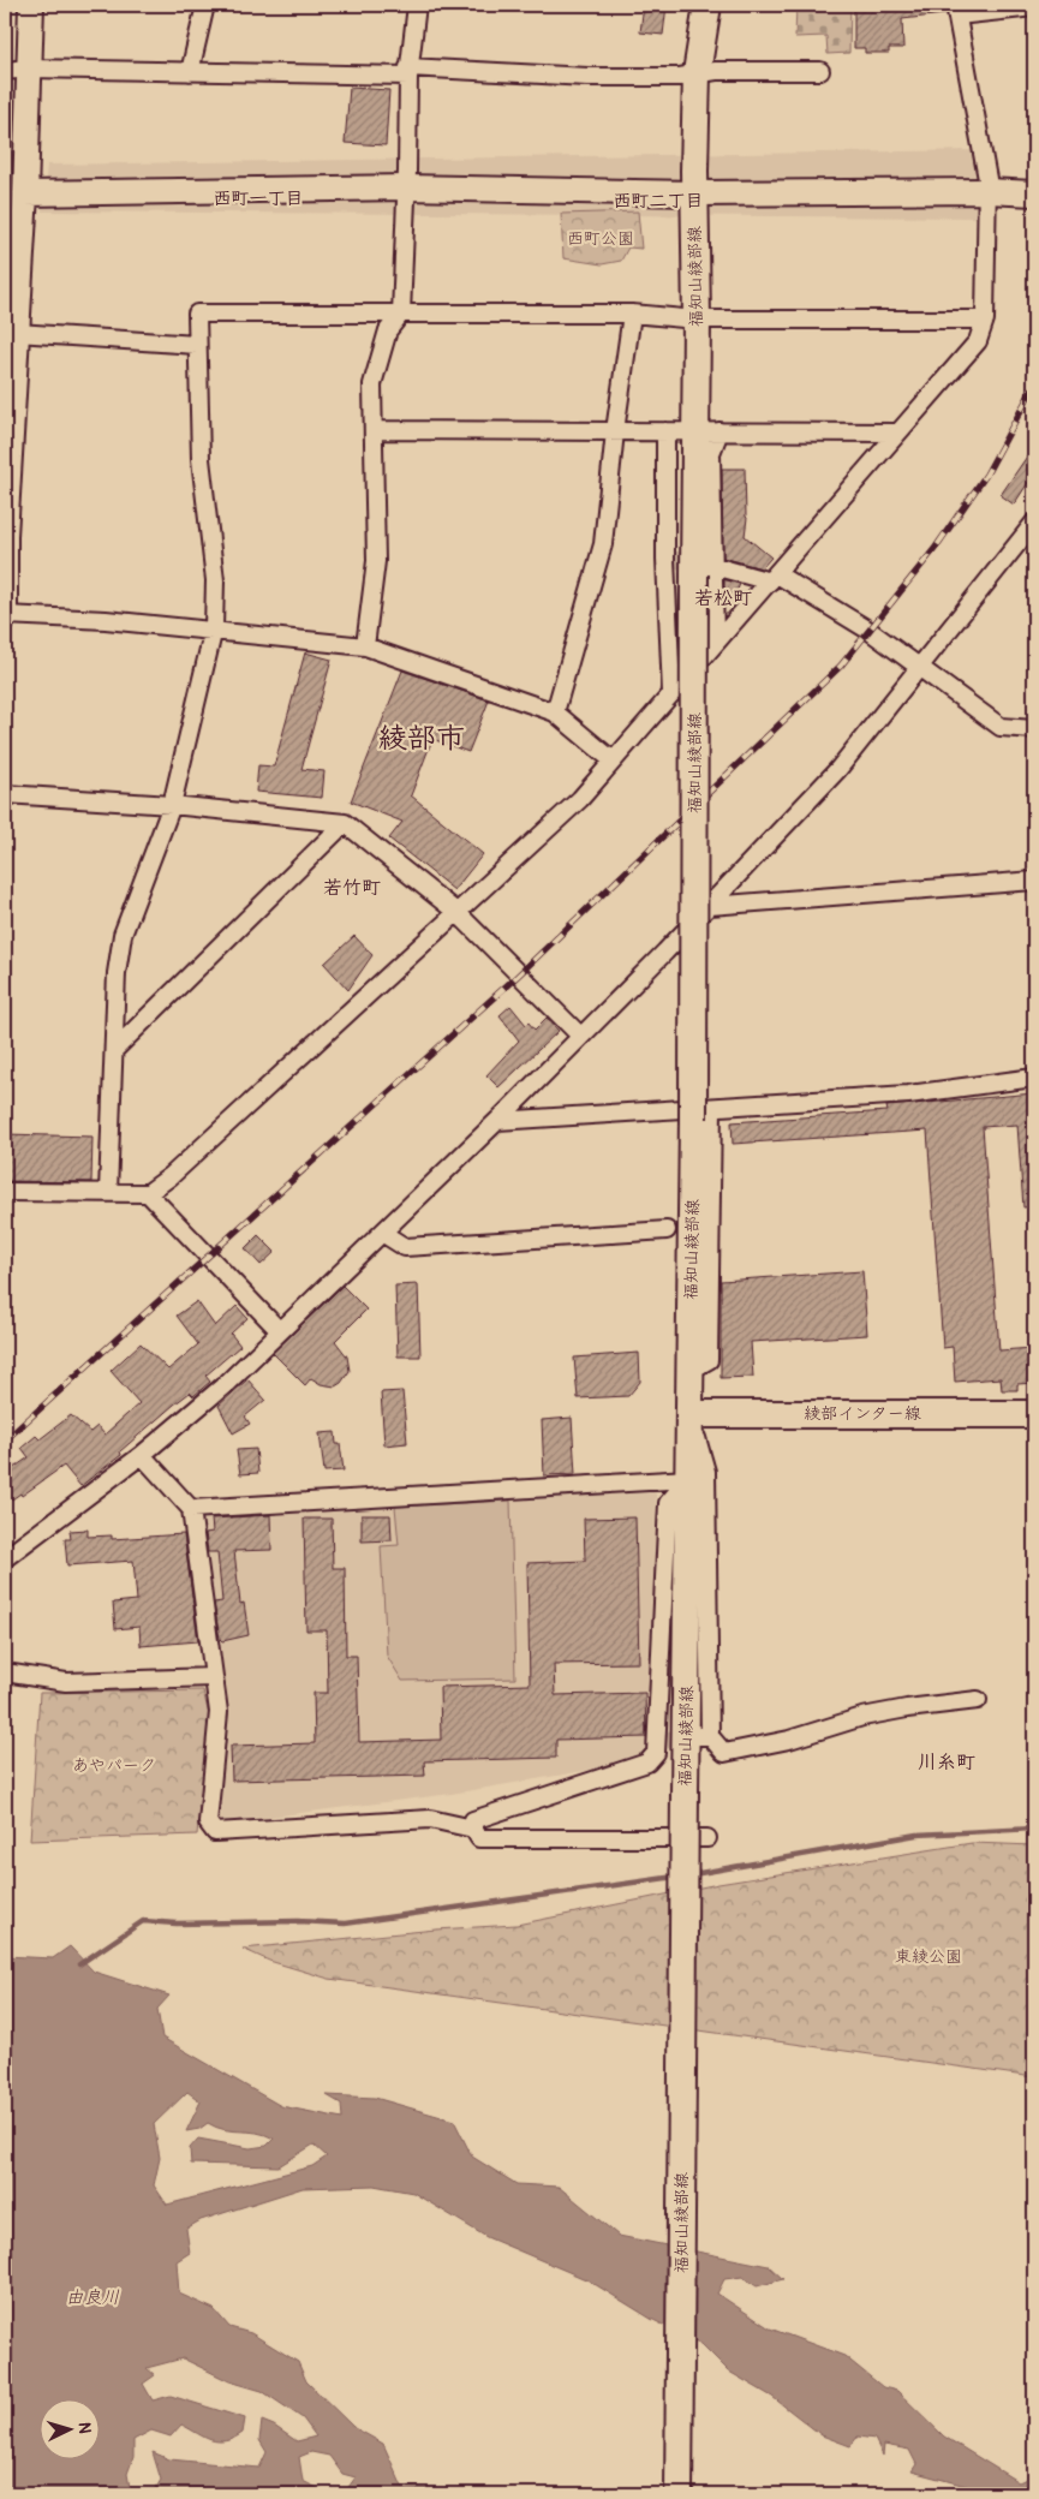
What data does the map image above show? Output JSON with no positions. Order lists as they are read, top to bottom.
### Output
{
  "streets": {
    "main road": ["福知山綾部線", "綾部インター線"]
  },
  "crossings": [
    ["福知山綾部線", "綾部インター線"]
  ],
  "districts": [
    "西町一丁目",
    "西町二丁目",
    "若松町",
    "綾部市",
    "若竹町",
    "川糸町"
  ],
  "water": ["由良川"],
  "parks": ["西町公園", "あやパーク", "東綾公園"],
  "north": "right"
}
